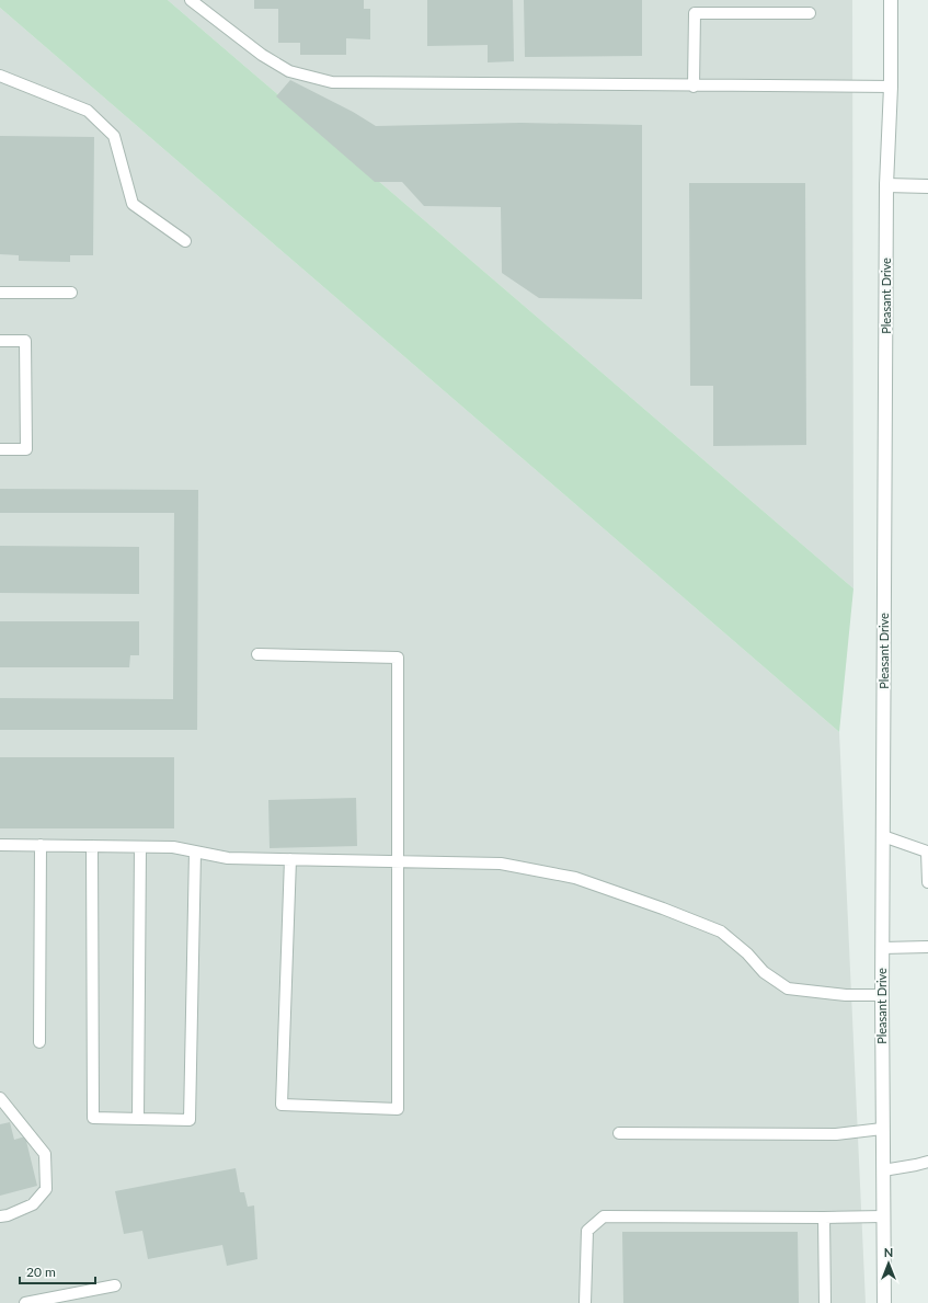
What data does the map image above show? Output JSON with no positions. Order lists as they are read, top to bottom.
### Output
{
  "streets": {
    "street": ["Pleasant Drive"]
  },
  "scale_bar": "20 m",
  "north": "top"
}
